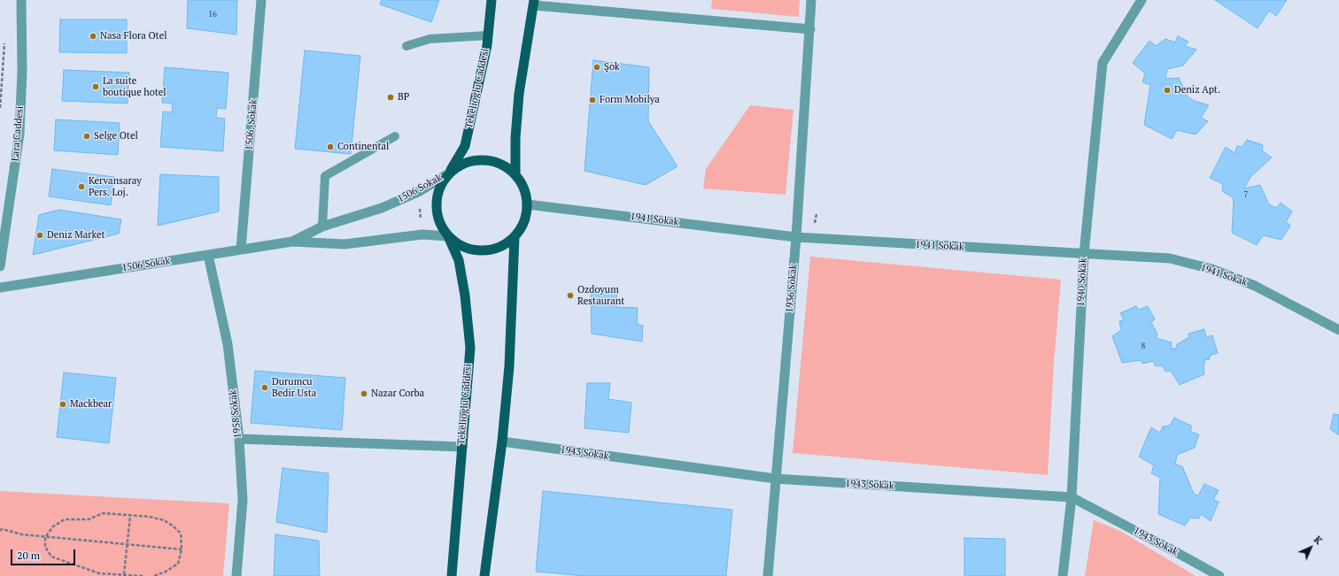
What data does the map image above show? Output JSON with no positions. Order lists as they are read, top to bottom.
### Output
{
  "streets": {
    "main road": ["Tekelioglu Caddesi"],
    "street": [
      "1506. Sokak",
      "Lara Caddesi",
      "1506 Sokak",
      "1941 Sokak",
      "1940 Sokak",
      "1936 Sokak",
      "1958 Sokak",
      "1943 Sokak"
    ]
  },
  "crossings": [
    ["Tekelioglu Caddesi", "1506 Sokak"],
    ["Tekelioglu Caddesi", "1941 Sokak"],
    ["1506. Sokak", "1506 Sokak"],
    ["1506 Sokak", "1941 Sokak"],
    ["1506 Sokak", "1958 Sokak"],
    ["1941 Sokak", "1940 Sokak"],
    ["1941 Sokak", "1936 Sokak"],
    ["1940 Sokak", "1943 Sokak"],
    ["1936 Sokak", "1943 Sokak"]
  ],
  "places": [
    "Nasa Flora Otel",
    "Şok",
    "La suite boutique hotel",
    "Deniz Apt.",
    "BP",
    "Form Mobilya",
    "Selge Otel",
    "Continental",
    "Kervansaray Pers. Loj.",
    "Deniz Market",
    "Ozdoyum Restaurant",
    "Durumcu Bedir Usta",
    "Nazar Corba",
    "Mackbear"
  ],
  "house_numbers": ["16", "7", "8"],
  "scale_bar": "20 m",
  "north": "top right"
}
